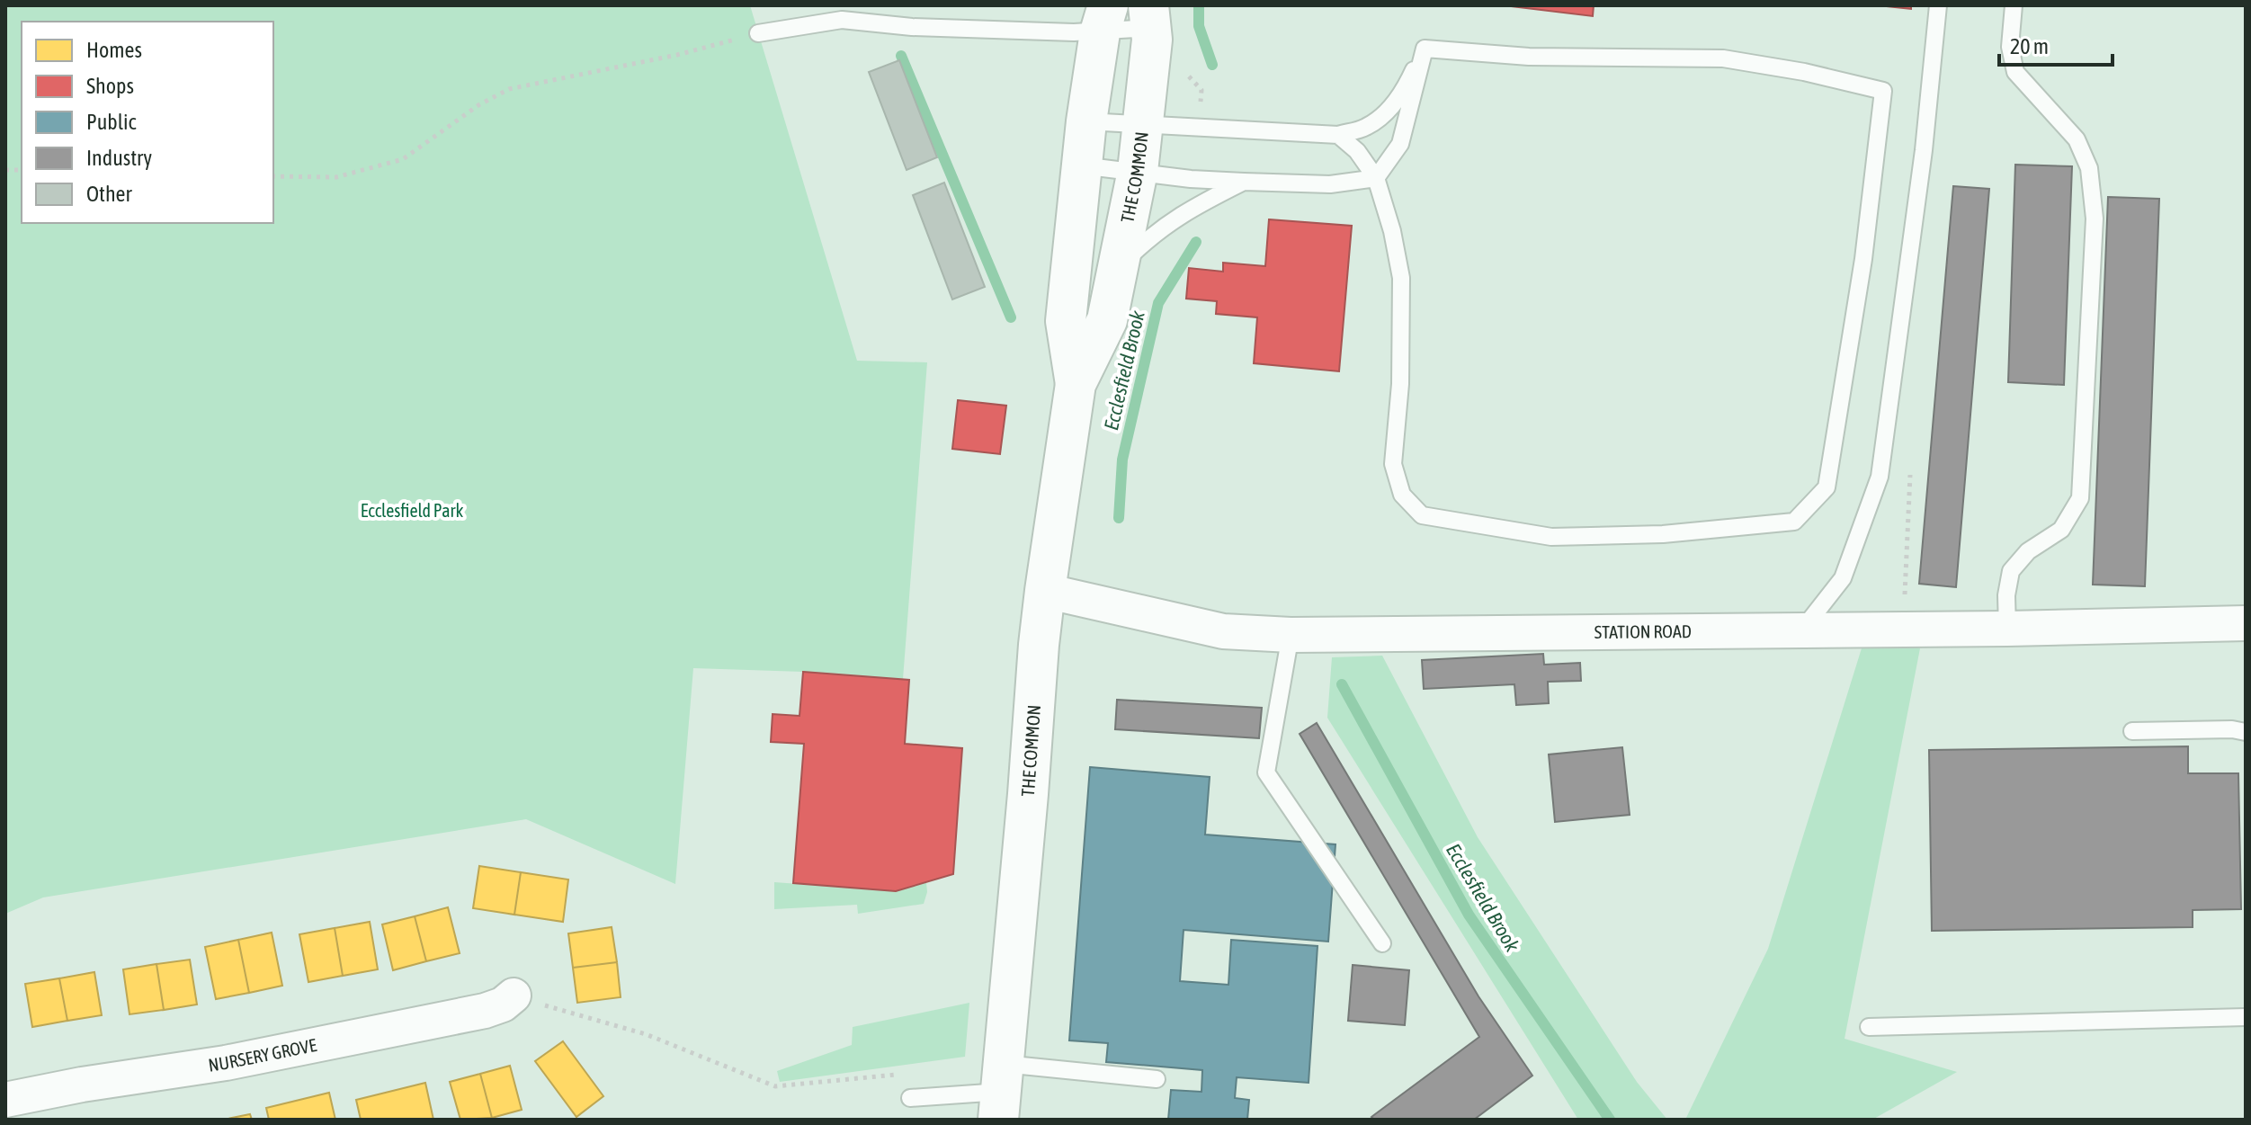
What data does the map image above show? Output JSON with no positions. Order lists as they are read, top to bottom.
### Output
{
  "streets": {
    "main road": ["THE COMMON"],
    "street": ["STATION ROAD", "NURSERY GROVE"]
  },
  "crossings": [
    ["THE COMMON", "STATION ROAD"]
  ],
  "water": ["Ecclesfield Brook"],
  "parks": ["Ecclesfield Park"],
  "legend": [
    "Homes",
    "Shops",
    "Public",
    "Industry",
    "Other"
  ],
  "scale_bar": "20 m"
}
